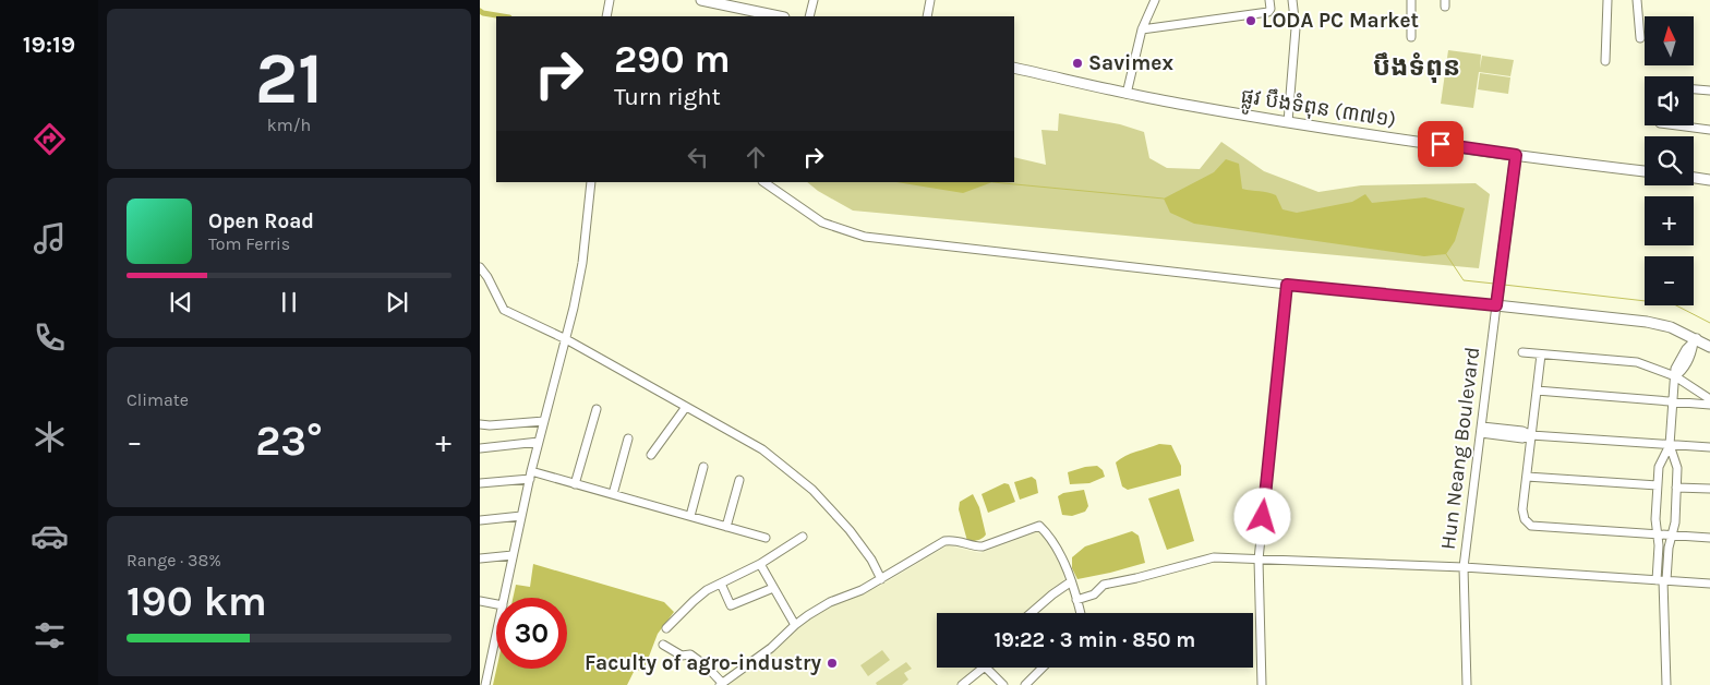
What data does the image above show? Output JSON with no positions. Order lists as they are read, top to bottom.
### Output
{
  "streets": {
    "main road": ["ផ្លូវ បឹងទំពុន (៣៧១)", "Hun Neang Boulevard"]
  },
  "crossings": [
    ["ផ្លូវ បឹងទំពុន (៣៧១)", "Hun Neang Boulevard"]
  ],
  "districts": ["បឹងទំពុន"],
  "places": ["LODA PC Market", "Savimex", "Faculty of agro-industry"],
  "north": "top",
  "page": {
    "tabs": "19:19",
    "tile": [
      ["21", "km/h"],
      "Climate",
      ["Range · 38%", "190 km"]
    ],
    "map_buttons": ["+", "−"],
    "turn": ["290 m", "Turn right"],
    "song": ["Open Road", "Tom Ferris"],
    "heat": ["−", "23°", "+"],
    "limit": "30",
    "trip": "19:22 · 3 min · 850 m"
  }
}
